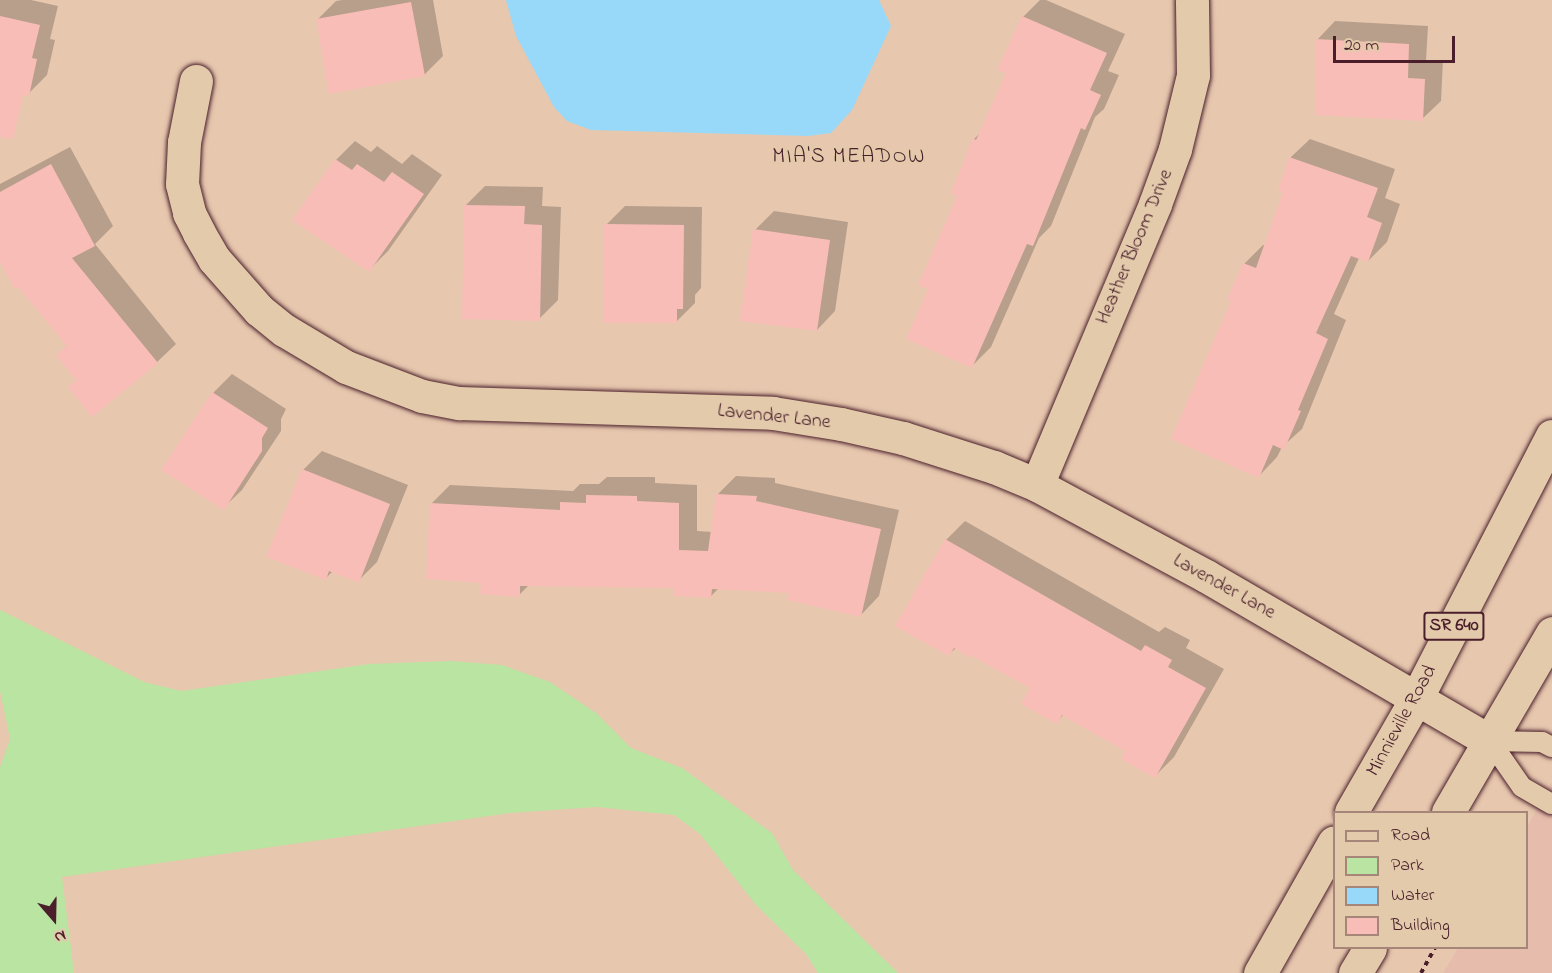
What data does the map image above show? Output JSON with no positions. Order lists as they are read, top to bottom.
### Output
{
  "streets": {
    "street": [
      "Heather Bloom Drive",
      "Lavender Lane",
      "SR 640",
      "Minnieville Road"
    ]
  },
  "crossings": [
    ["Heather Bloom Drive", "Lavender Lane"],
    ["Lavender Lane", "Minnieville Road"]
  ],
  "districts": ["MIA'S MEADOW"],
  "legend": [
    "Road",
    "Park",
    "Water",
    "Building"
  ],
  "scale_bar": "20 m",
  "north": "bottom"
}
